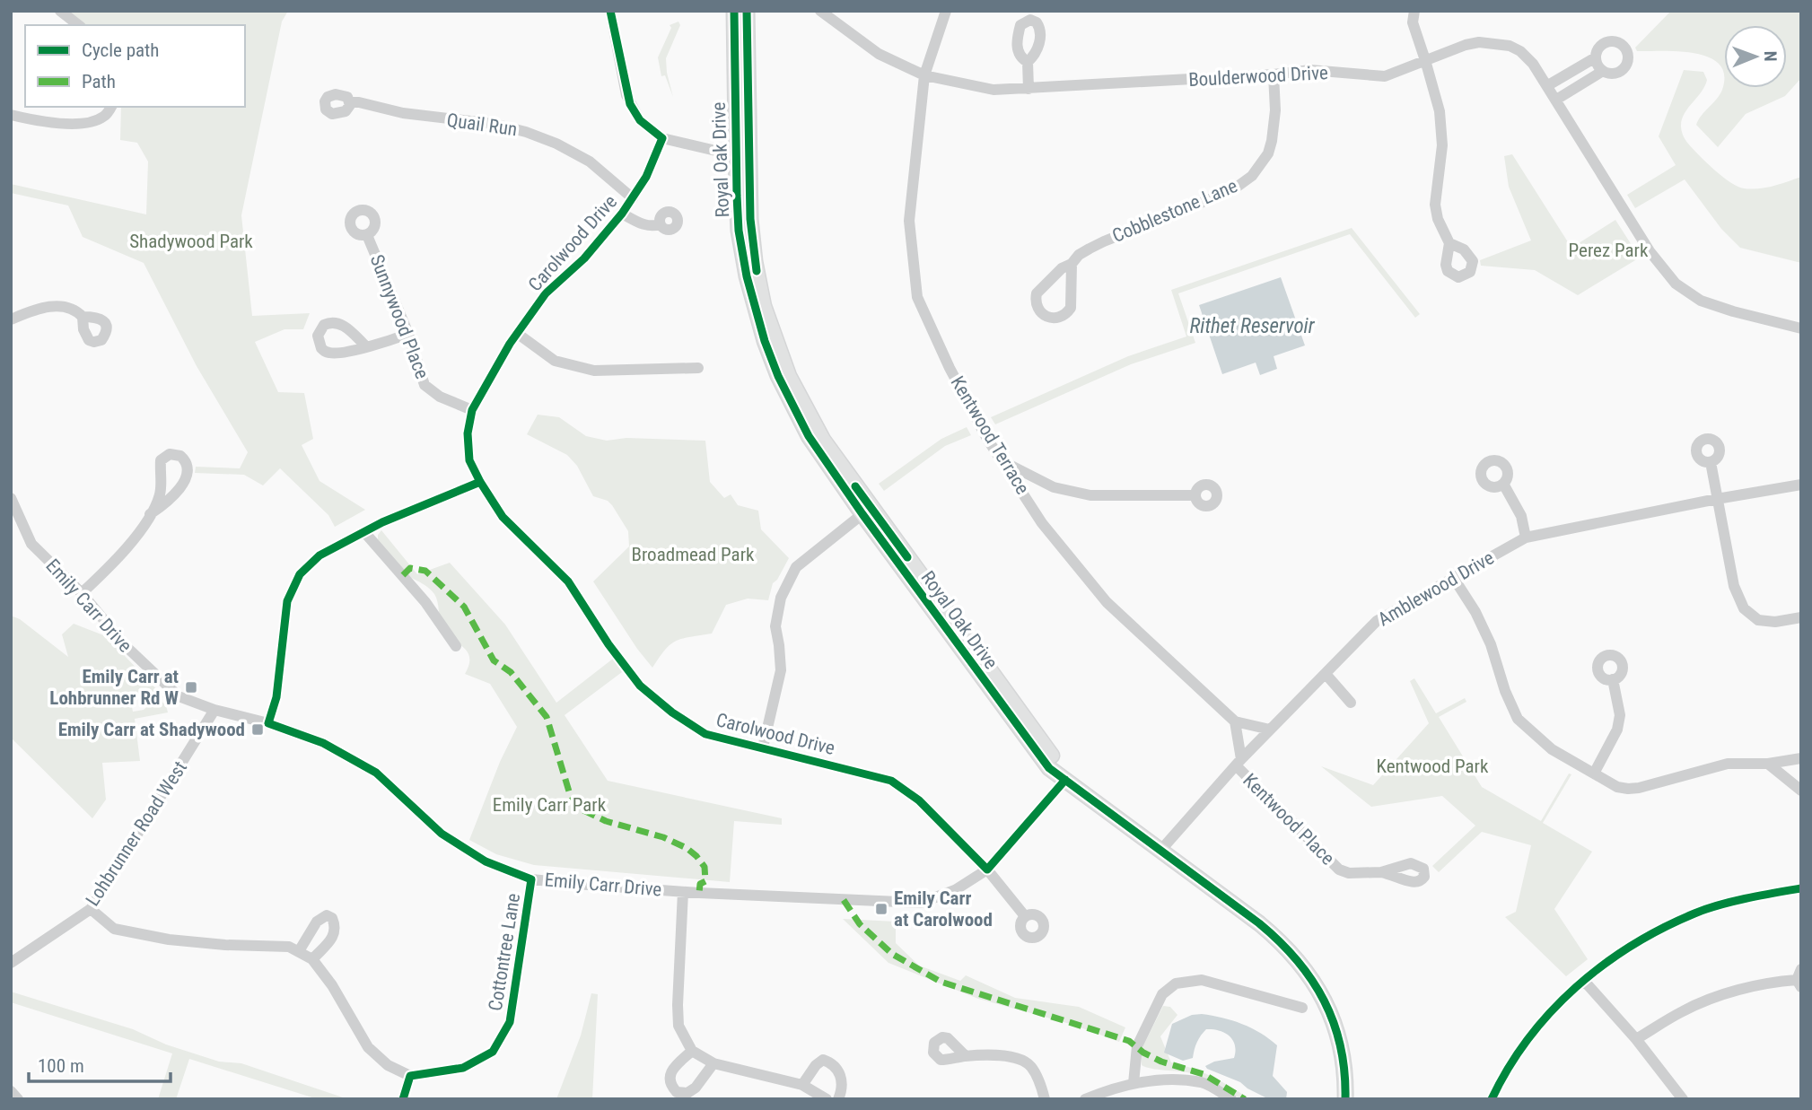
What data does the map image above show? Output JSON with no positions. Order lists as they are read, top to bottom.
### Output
{
  "streets": {
    "main road": ["Royal Oak Drive"],
    "street": [
      "Boulderwood Drive",
      "Quail Run",
      "Cobblestone Lane",
      "Carolwood Drive",
      "Sunnywood Place",
      "Kentwood Terrace",
      "Amblewood Drive",
      "Emily Carr Drive",
      "Kentwood Place",
      "Lohbrunner Road West",
      "Cottontree Lane"
    ]
  },
  "crossings": [
    ["Boulderwood Drive", "Cobblestone Lane"],
    ["Boulderwood Drive", "Kentwood Terrace"],
    ["Quail Run", "Carolwood Drive"],
    ["Royal Oak Drive", "Amblewood Drive"],
    ["Royal Oak Drive", "Emily Carr Drive"],
    ["Carolwood Drive", "Sunnywood Place"],
    ["Carolwood Drive", "Emily Carr Drive"],
    ["Kentwood Terrace", "Amblewood Drive"],
    ["Amblewood Drive", "Kentwood Place"],
    ["Emily Carr Drive", "Lohbrunner Road West"],
    ["Emily Carr Drive", "Cottontree Lane"]
  ],
  "water": ["Rithet Reservoir"],
  "parks": [
    "Shadywood Park",
    "Perez Park",
    "Broadmead Park",
    "Kentwood Park",
    "Emily Carr Park"
  ],
  "places": {
    "transit": ["Emily Carr at Lohbrunner Rd W", "Emily Carr at Shadywood", "Emily Carr at Carolwood"]
  },
  "legend": ["Cycle path", "Path"],
  "scale_bar": "100 m",
  "north": "right"
}
